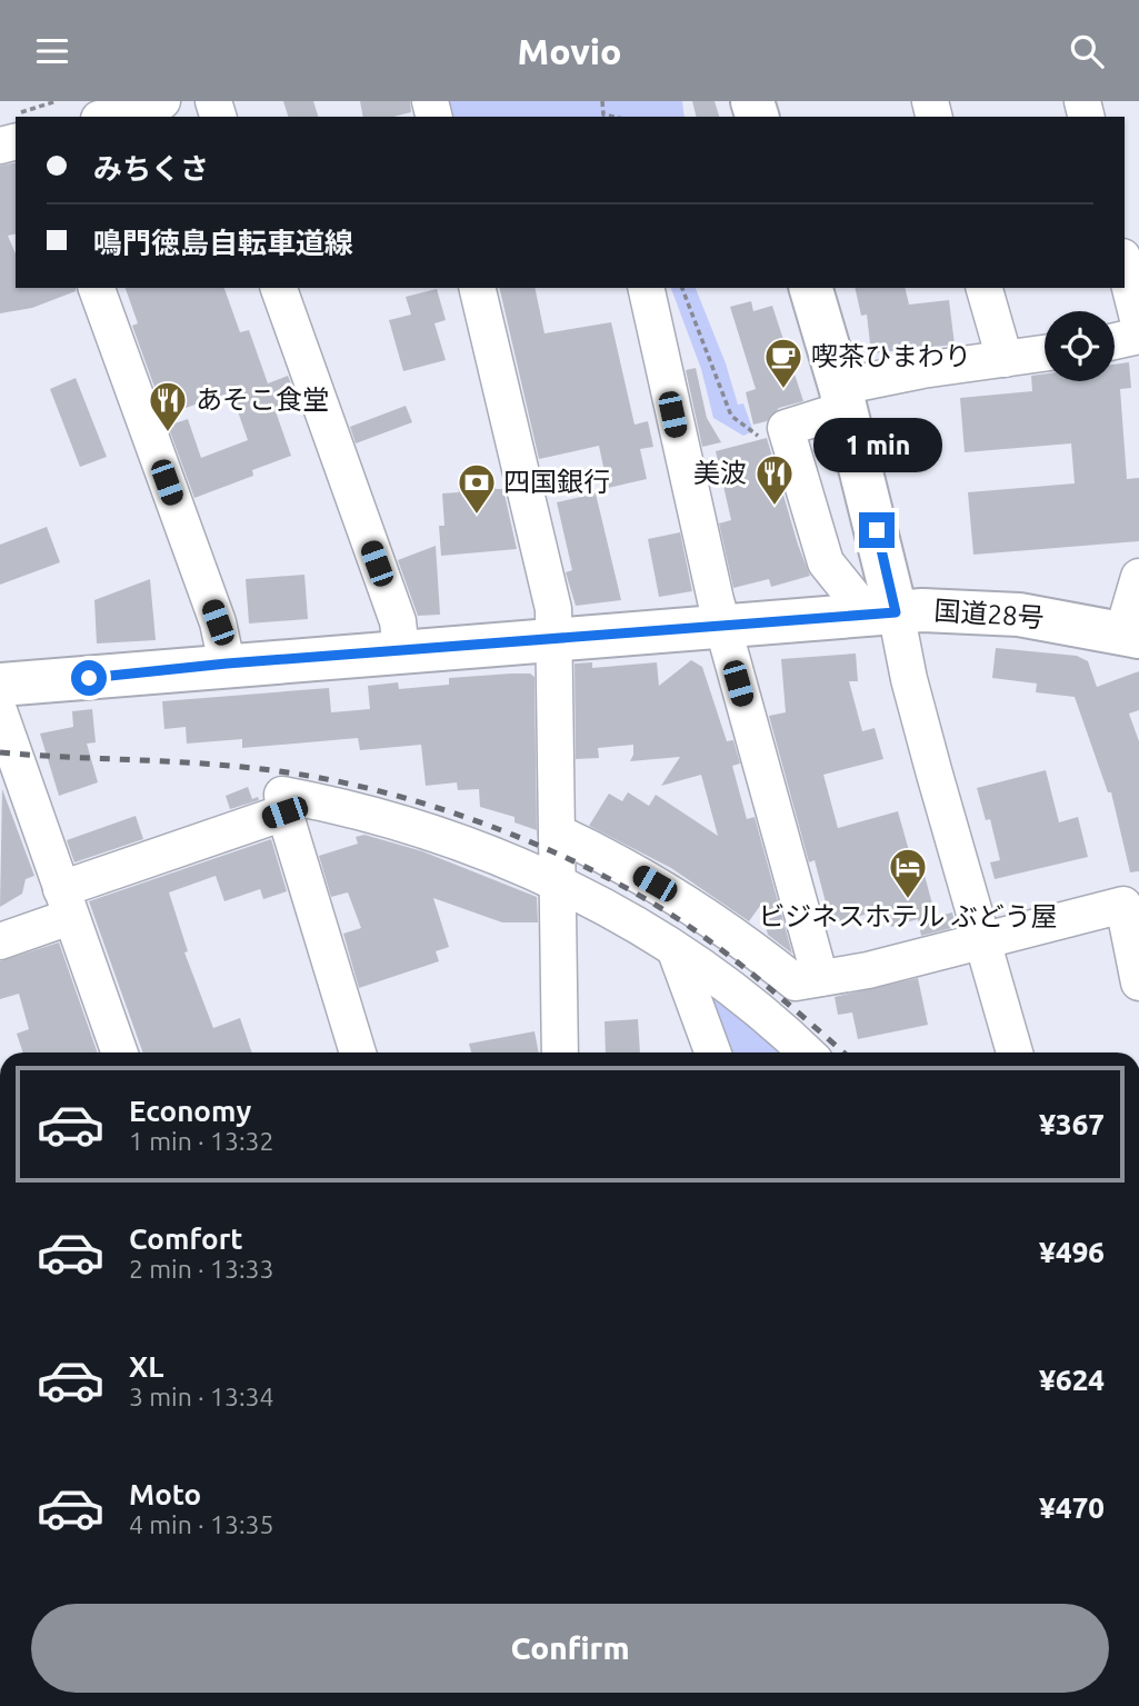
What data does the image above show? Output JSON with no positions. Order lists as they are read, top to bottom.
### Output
{
  "streets": {
    "main road": ["国道28号"]
  },
  "places": {
    "cafe": ["喫茶ひまわり"],
    "restaurant": ["あそこ食堂", "美波"],
    "bank": ["四国銀行"],
    "hotel": ["ビジネスホテル ぶどう屋"]
  },
  "page": {
    "header": "Movio",
    "banner": ["みちくさ", "鳴門徳島自転車道線"],
    "bubble": "1 min",
    "list": [
      {
        "name": "Economy",
        "note": "1 min · 13:32",
        "value": "¥367"
      },
      {
        "name": "Comfort",
        "note": "2 min · 13:33",
        "value": "¥496"
      },
      {
        "name": "XL",
        "note": "3 min · 13:34",
        "value": "¥624"
      },
      {
        "name": "Moto",
        "note": "4 min · 13:35",
        "value": "¥470"
      }
    ],
    "buttons": "Confirm"
  }
}
